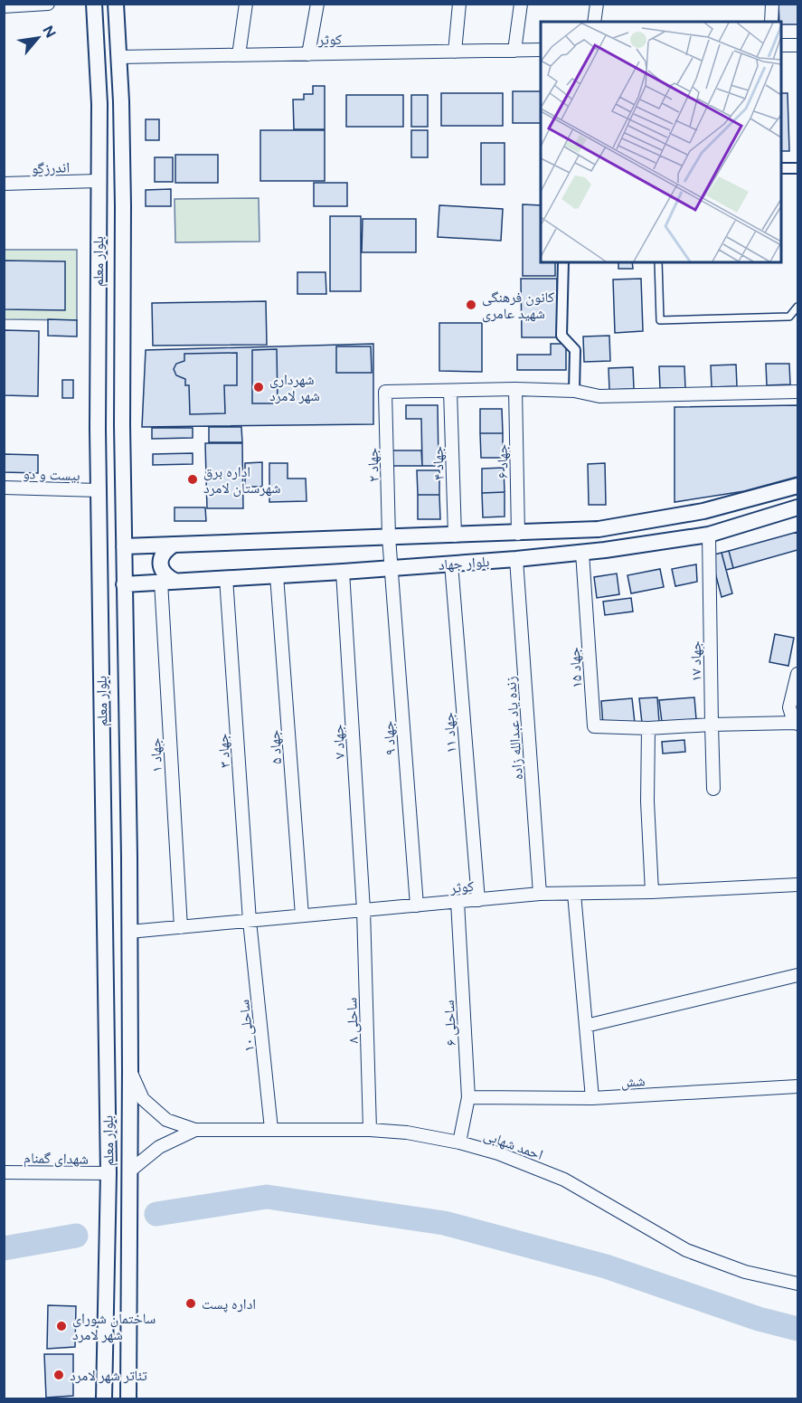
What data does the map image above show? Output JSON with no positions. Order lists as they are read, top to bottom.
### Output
{
  "streets": {
    "street": [
      "کوثر",
      "اندرزگو",
      "بلوار معلم",
      "جهاد ۶",
      "جهاد ۴",
      "جهاد ۲",
      "بیست و دو",
      "بلوار جهاد",
      "جهاد ۱۷",
      "جهاد ۱۵",
      "زنده یاد عبدالله زاده",
      "جهاد ۱۱",
      "جهاد ۹",
      "جهاد ۷",
      "جهاد ۵",
      "جهاد ۳",
      "جهاد ۱",
      "ساحلی ۸",
      "ساحلی ۶",
      "ساحلی ۱۰",
      "شش",
      "احمد شهابی",
      "شهدای گمنام"
    ]
  },
  "crossings": [
    ["کوثر", "بلوار معلم"],
    ["کوثر", "زنده یاد عبدالله زاده"],
    ["کوثر", "جهاد ۱۱"],
    ["کوثر", "جهاد ۹"],
    ["کوثر", "جهاد ۷"],
    ["کوثر", "جهاد ۵"],
    ["کوثر", "جهاد ۳"],
    ["کوثر", "جهاد ۱"],
    ["کوثر", "ساحلی ۸"],
    ["کوثر", "ساحلی ۶"],
    ["کوثر", "ساحلی ۱۰"],
    ["اندرزگو", "بلوار معلم"],
    ["بلوار معلم", "بیست و دو"],
    ["بلوار معلم", "بلوار جهاد"],
    ["بلوار معلم", "احمد شهابی"],
    ["بلوار معلم", "شهدای گمنام"],
    ["جهاد ۶", "بلوار جهاد"],
    ["جهاد ۴", "جهاد ۲"],
    ["جهاد ۴", "بلوار جهاد"],
    ["جهاد ۲", "بلوار جهاد"],
    ["جهاد ۲", "جهاد ۹"],
    ["بلوار جهاد", "جهاد ۱۷"],
    ["بلوار جهاد", "جهاد ۱۵"],
    ["بلوار جهاد", "زنده یاد عبدالله زاده"],
    ["بلوار جهاد", "جهاد ۱۱"],
    ["بلوار جهاد", "جهاد ۹"],
    ["بلوار جهاد", "جهاد ۷"],
    ["بلوار جهاد", "جهاد ۵"],
    ["بلوار جهاد", "جهاد ۳"],
    ["بلوار جهاد", "جهاد ۱"],
    ["جهاد ۷", "ساحلی ۸"],
    ["جهاد ۳", "ساحلی ۱۰"],
    ["ساحلی ۸", "احمد شهابی"],
    ["ساحلی ۶", "شش"],
    ["ساحلی ۶", "احمد شهابی"],
    ["ساحلی ۱۰", "احمد شهابی"]
  ],
  "places": [
    "کانون فرهنگی شهید عامری",
    "شهرداری شهر لامرد",
    "اداره برق شهرستان لامرد",
    "اداره پست",
    "ساختمان شورای شهر لامرد",
    "تئاتر شهر لامرد"
  ],
  "north": "top right"
}
